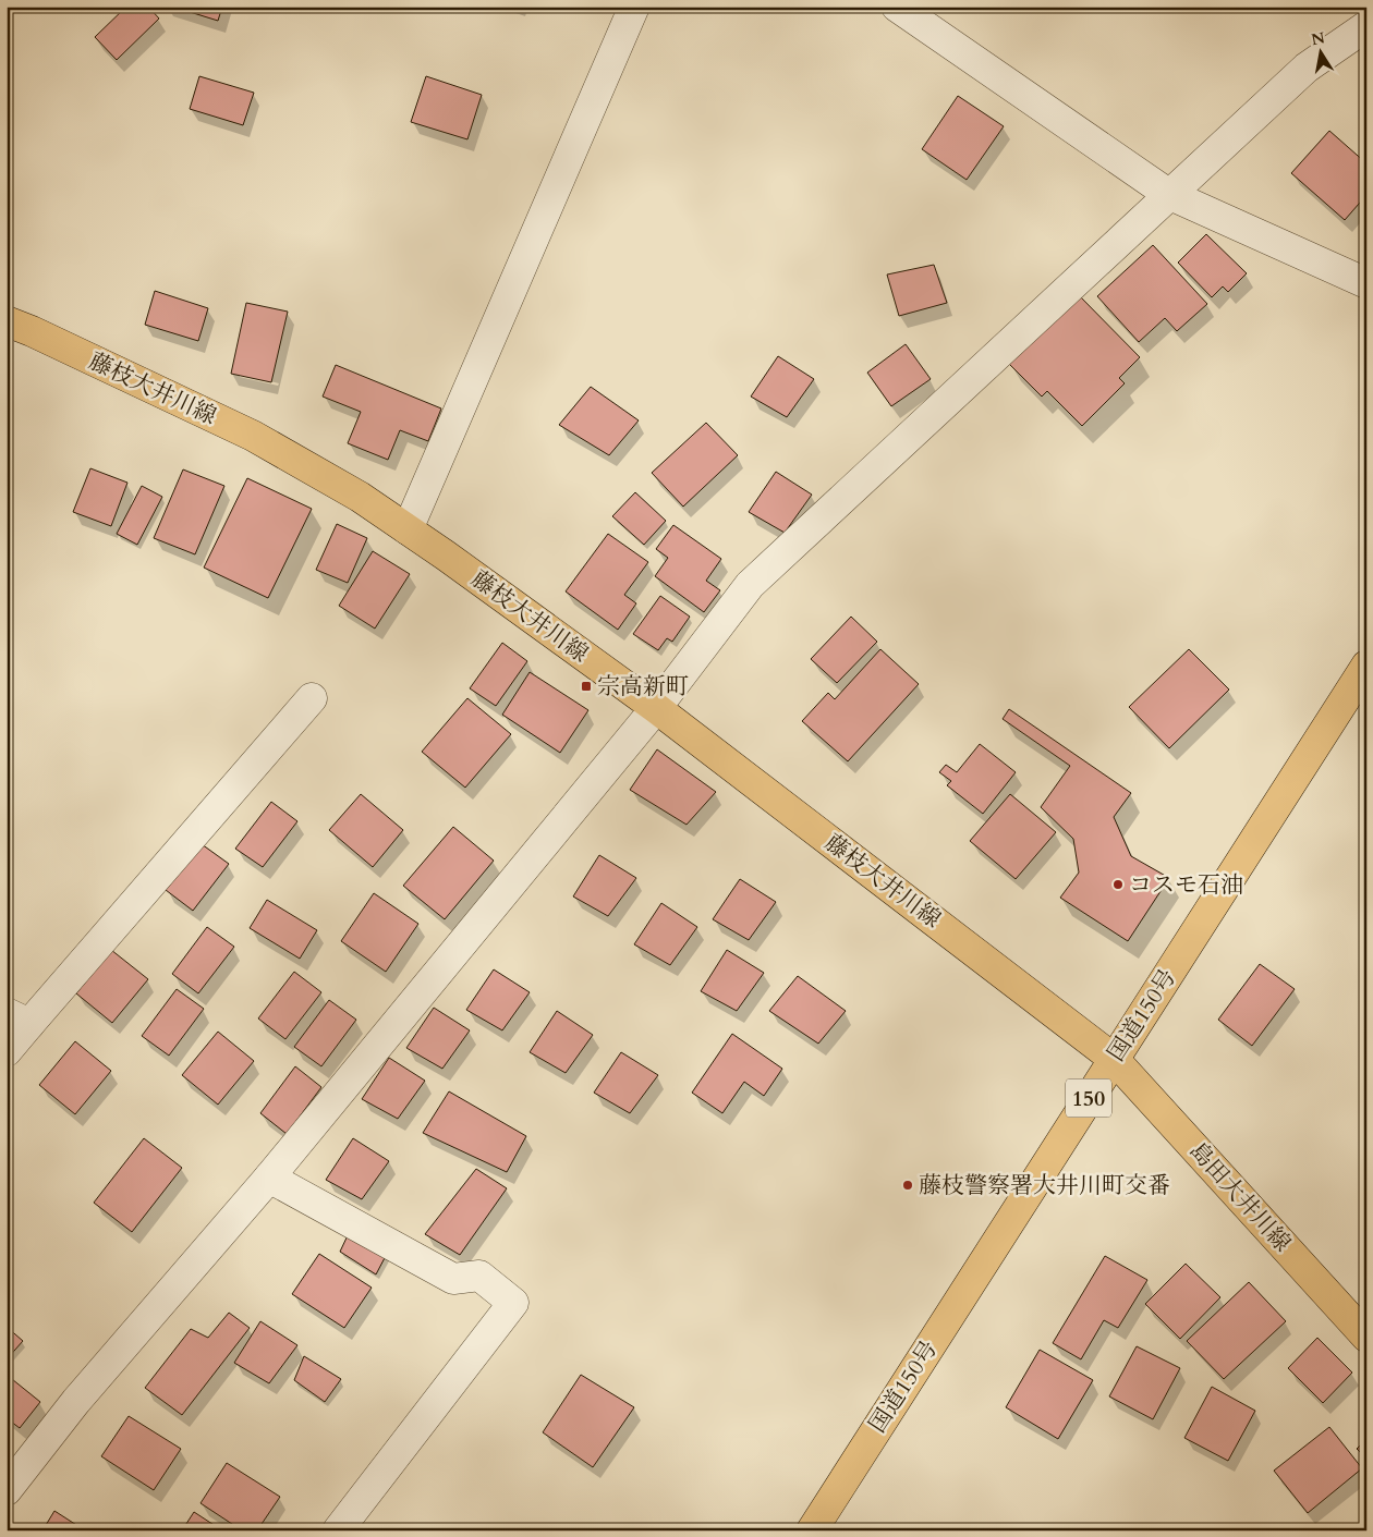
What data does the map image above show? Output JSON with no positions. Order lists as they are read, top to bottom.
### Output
{
  "streets": {
    "main road": [
      "藤枝大井川線",
      "国道150号",
      "150",
      "島田大井川線"
    ]
  },
  "crossings": [
    ["藤枝大井川線", "国道150号"],
    ["藤枝大井川線", "島田大井川線"],
    ["国道150号", "島田大井川線"]
  ],
  "places": {
    "transit": ["宗高新町"],
    "other": ["コスモ石油", "藤枝警察署大井川町交番"]
  },
  "north": "top"
}
